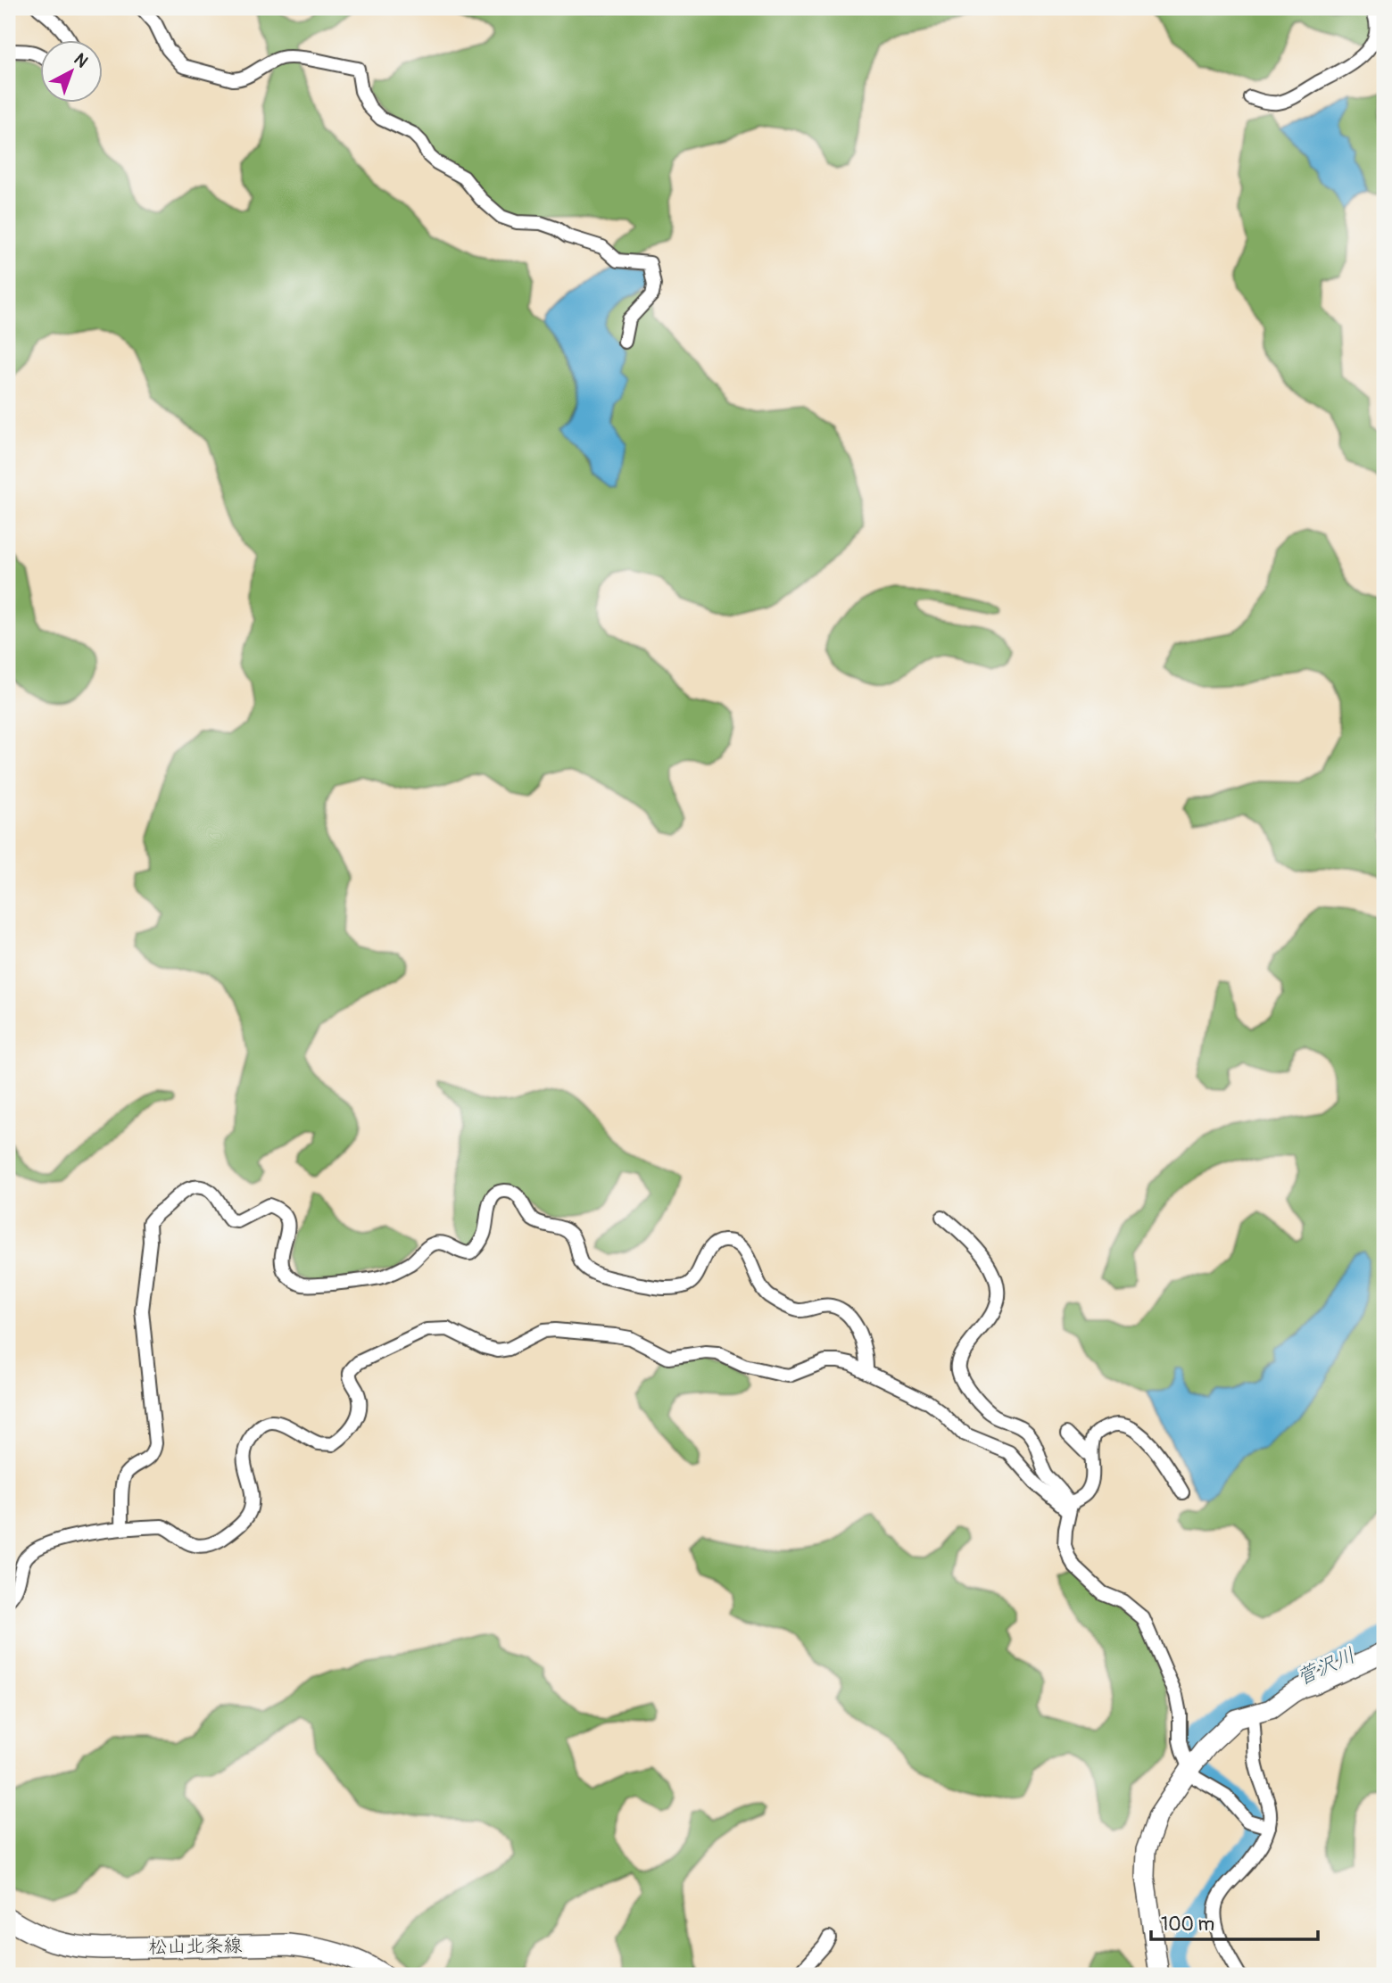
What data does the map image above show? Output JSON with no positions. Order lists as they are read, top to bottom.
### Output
{
  "streets": {
    "main road": ["松山北条線"]
  },
  "water": ["菅沢川"],
  "scale_bar": "100 m",
  "north": "top right"
}
